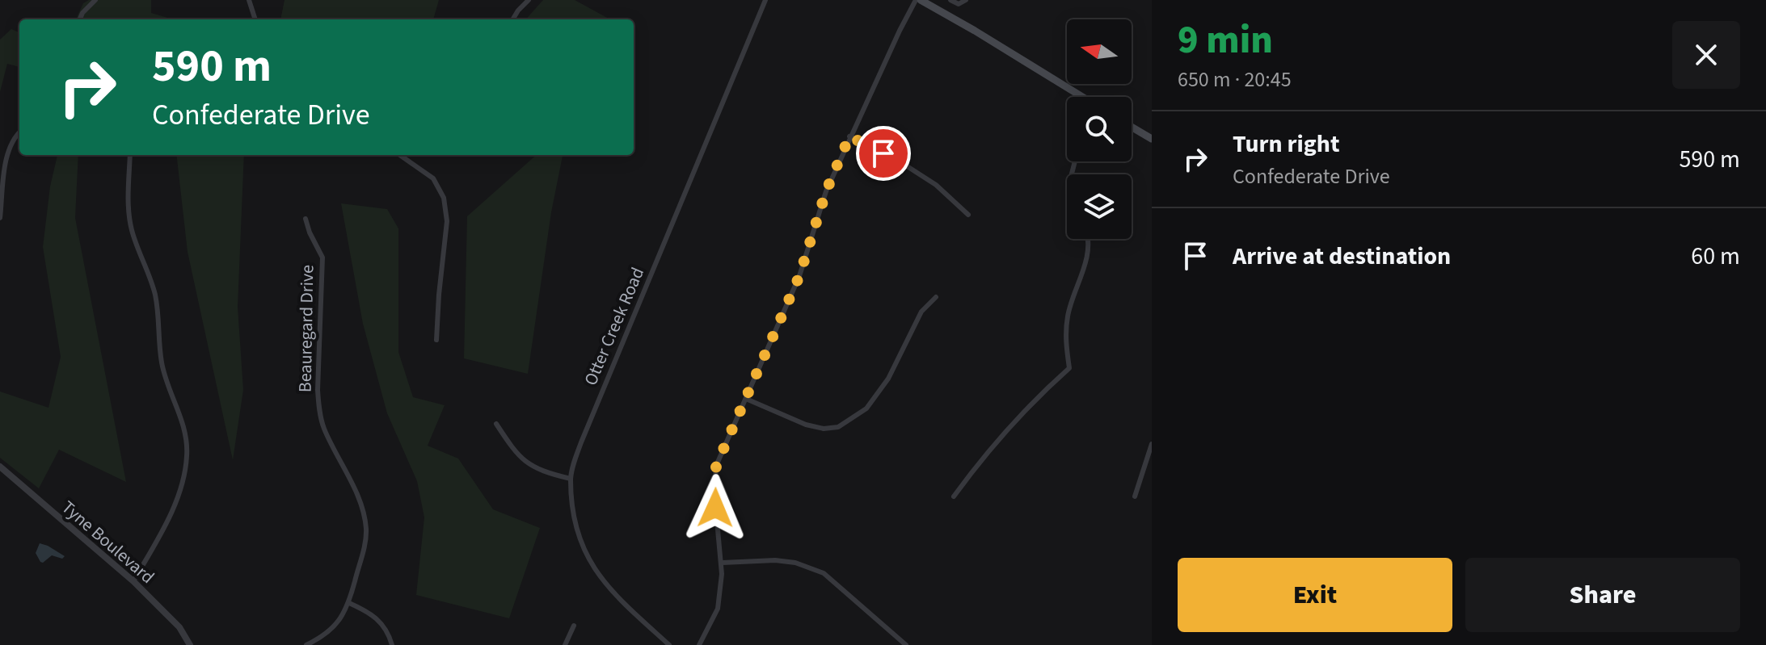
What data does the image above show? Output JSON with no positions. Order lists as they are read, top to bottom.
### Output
{
  "streets": {
    "street": ["Otter Creek Road", "Beauregard Drive", "Tyne Boulevard"]
  },
  "north": "left",
  "page": {
    "heading": ["9 min", "650 m · 20:45"],
    "turn": ["590 m", "Confederate Drive"],
    "list": [
      {
        "name": "Turn right",
        "note": "Confederate Drive",
        "value": "590 m"
      },
      {
        "name": "Arrive at destination",
        "value": "60 m"
      }
    ],
    "buttons": ["Exit", "Share"]
  }
}
